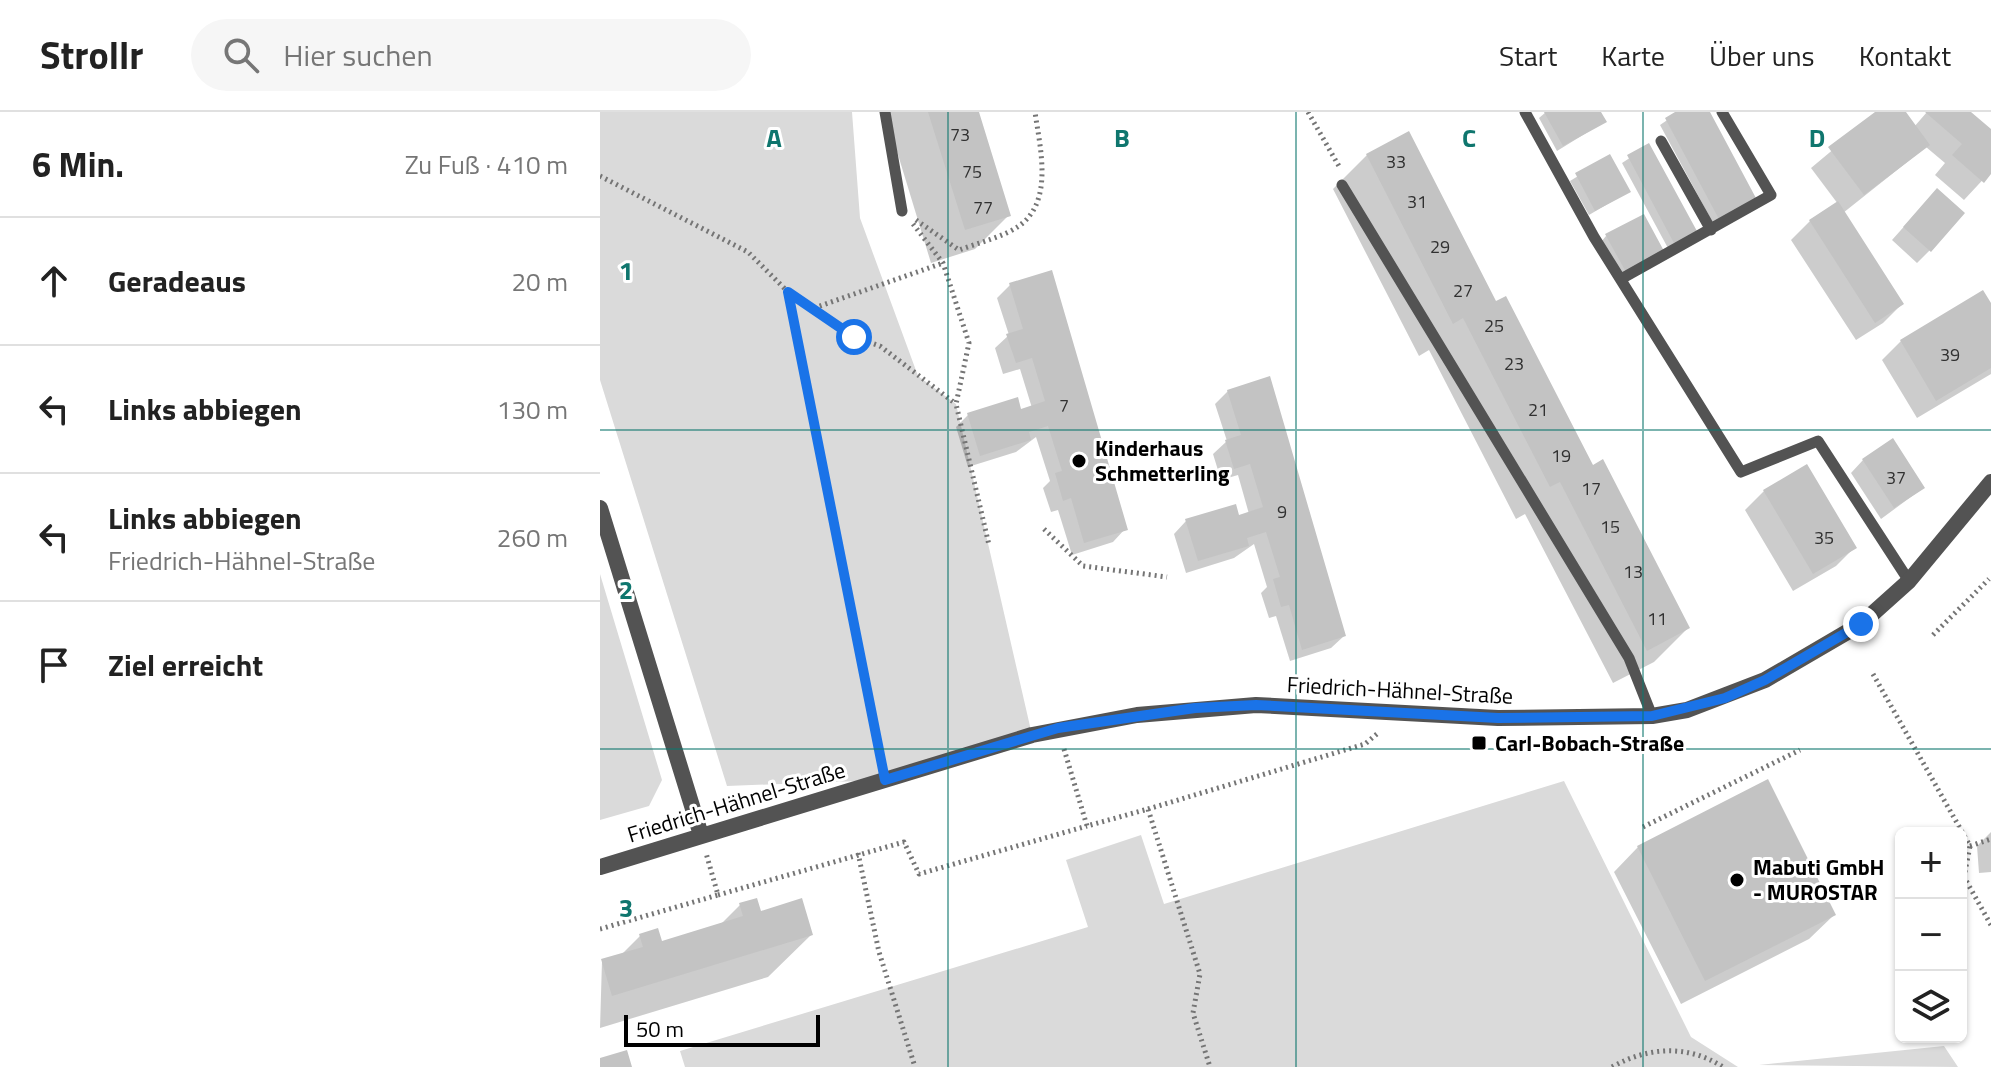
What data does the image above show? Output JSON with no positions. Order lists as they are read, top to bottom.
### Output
{
  "streets": {
    "street": ["Friedrich-Hähnel-Straße"]
  },
  "places": {
    "other": ["Kinderhaus Schmetterling", "Mabuti GmbH - MUROSTAR"],
    "transit": ["Carl-Bobach-Straße"]
  },
  "house_numbers": [
    "73",
    "33",
    "75",
    "31",
    "77",
    "29",
    "27",
    "25",
    "39",
    "23",
    "7",
    "21",
    "19",
    "37",
    "17",
    "9",
    "15",
    "35",
    "13",
    "11"
  ],
  "scale_bar": "50 m",
  "page": {
    "header": "Strollr",
    "search": "Hier suchen",
    "nav": [
      "Start",
      "Karte",
      "Über uns",
      "Kontakt"
    ],
    "heading": ["6 Min.", "Zu Fuß · 410 m"],
    "list": [
      ["Geradeaus", "20 m"],
      ["Links abbiegen", "130 m"],
      ["Links abbiegen", "Friedrich-Hähnel-Straße", "260 m"],
      "Ziel erreicht"
    ],
    "map_buttons": ["+", "−"],
    "scale": "50 m"
  },
  "grid": {
    "columns": [
      "A",
      "B",
      "C",
      "D"
    ],
    "rows": ["1", "2", "3"]
  }
}
